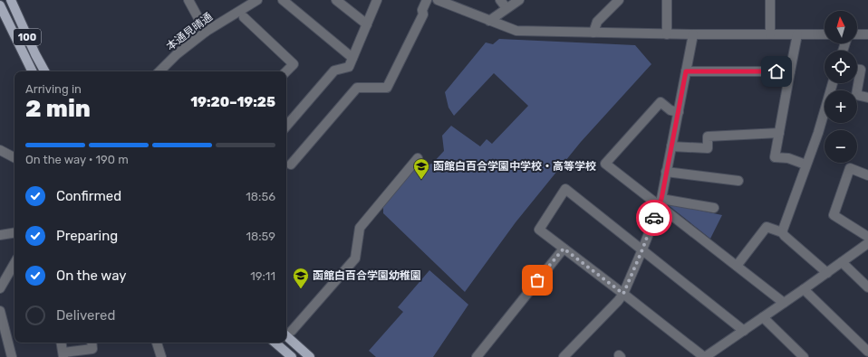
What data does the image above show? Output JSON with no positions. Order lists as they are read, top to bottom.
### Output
{
  "streets": {
    "main road": ["100"],
    "street": ["本通見晴通"]
  },
  "places": {
    "school or university": ["函館白百合学園中学校・高等学校", "函館白百合学園幼稚園"]
  },
  "north": "top",
  "page": {
    "map_buttons": ["+", "−"],
    "heading": ["2 min", "Arriving in", "19:20–19:25"],
    "bar": "On the way · 190 m",
    "list": [
      ["Confirmed", "18:56"],
      ["Preparing", "18:59"],
      ["On the way", "19:11"],
      "Delivered"
    ]
  }
}
